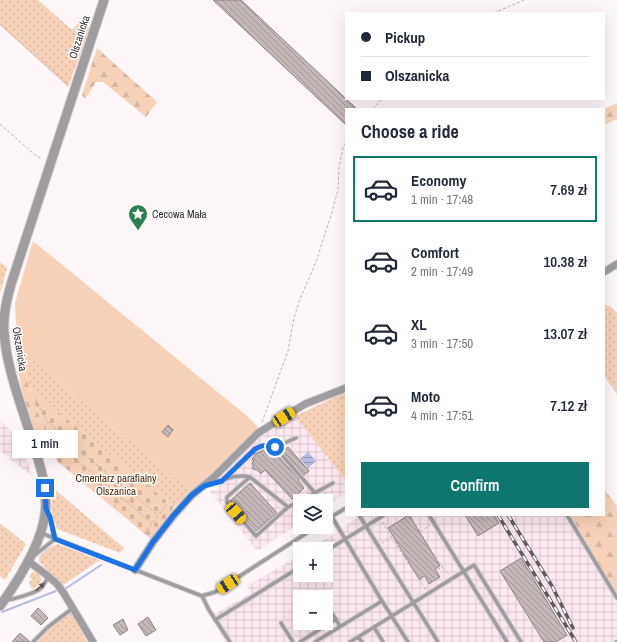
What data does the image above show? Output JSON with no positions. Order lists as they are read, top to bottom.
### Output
{
  "streets": {
    "street": ["Olszanicka"]
  },
  "parks": ["Cmentarz parafialny Olszanica"],
  "places": {
    "place": ["Cecowa Mała"]
  },
  "page": {
    "banner": ["Pickup", "Olszanicka"],
    "heading": "Choose a ride",
    "list": [
      {
        "name": "Economy",
        "note": "1 min · 17:48",
        "value": "7.69 zł"
      },
      {
        "name": "Comfort",
        "note": "2 min · 17:49",
        "value": "10.38 zł"
      },
      {
        "name": "XL",
        "note": "3 min · 17:50",
        "value": "13.07 zł"
      },
      {
        "name": "Moto",
        "note": "4 min · 17:51",
        "value": "7.12 zł"
      }
    ],
    "bubble": "1 min",
    "buttons": "Confirm",
    "map_buttons": ["+", "−"]
  }
}
